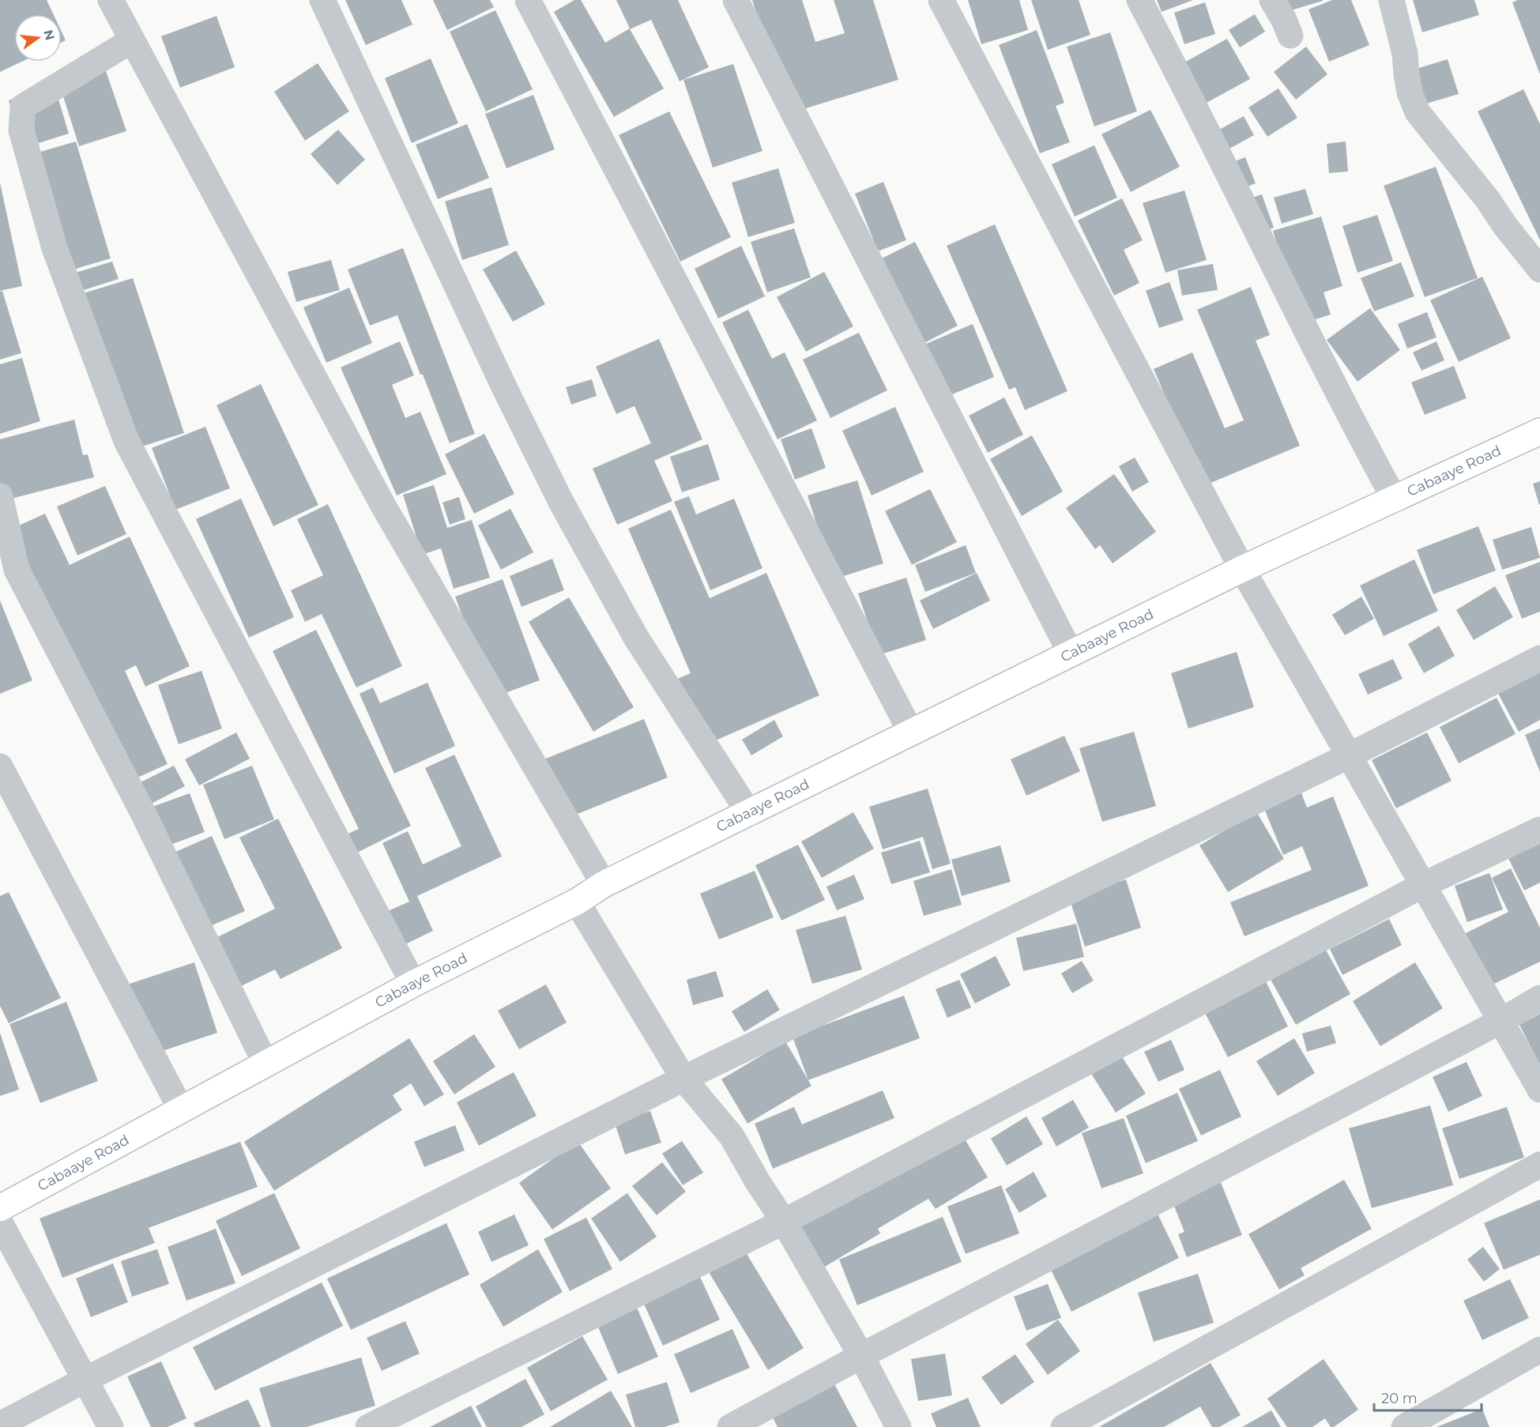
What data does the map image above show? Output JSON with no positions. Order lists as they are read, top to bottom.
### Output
{
  "streets": {
    "street": ["Cabaaye Road"]
  },
  "scale_bar": "20 m",
  "north": "right"
}
